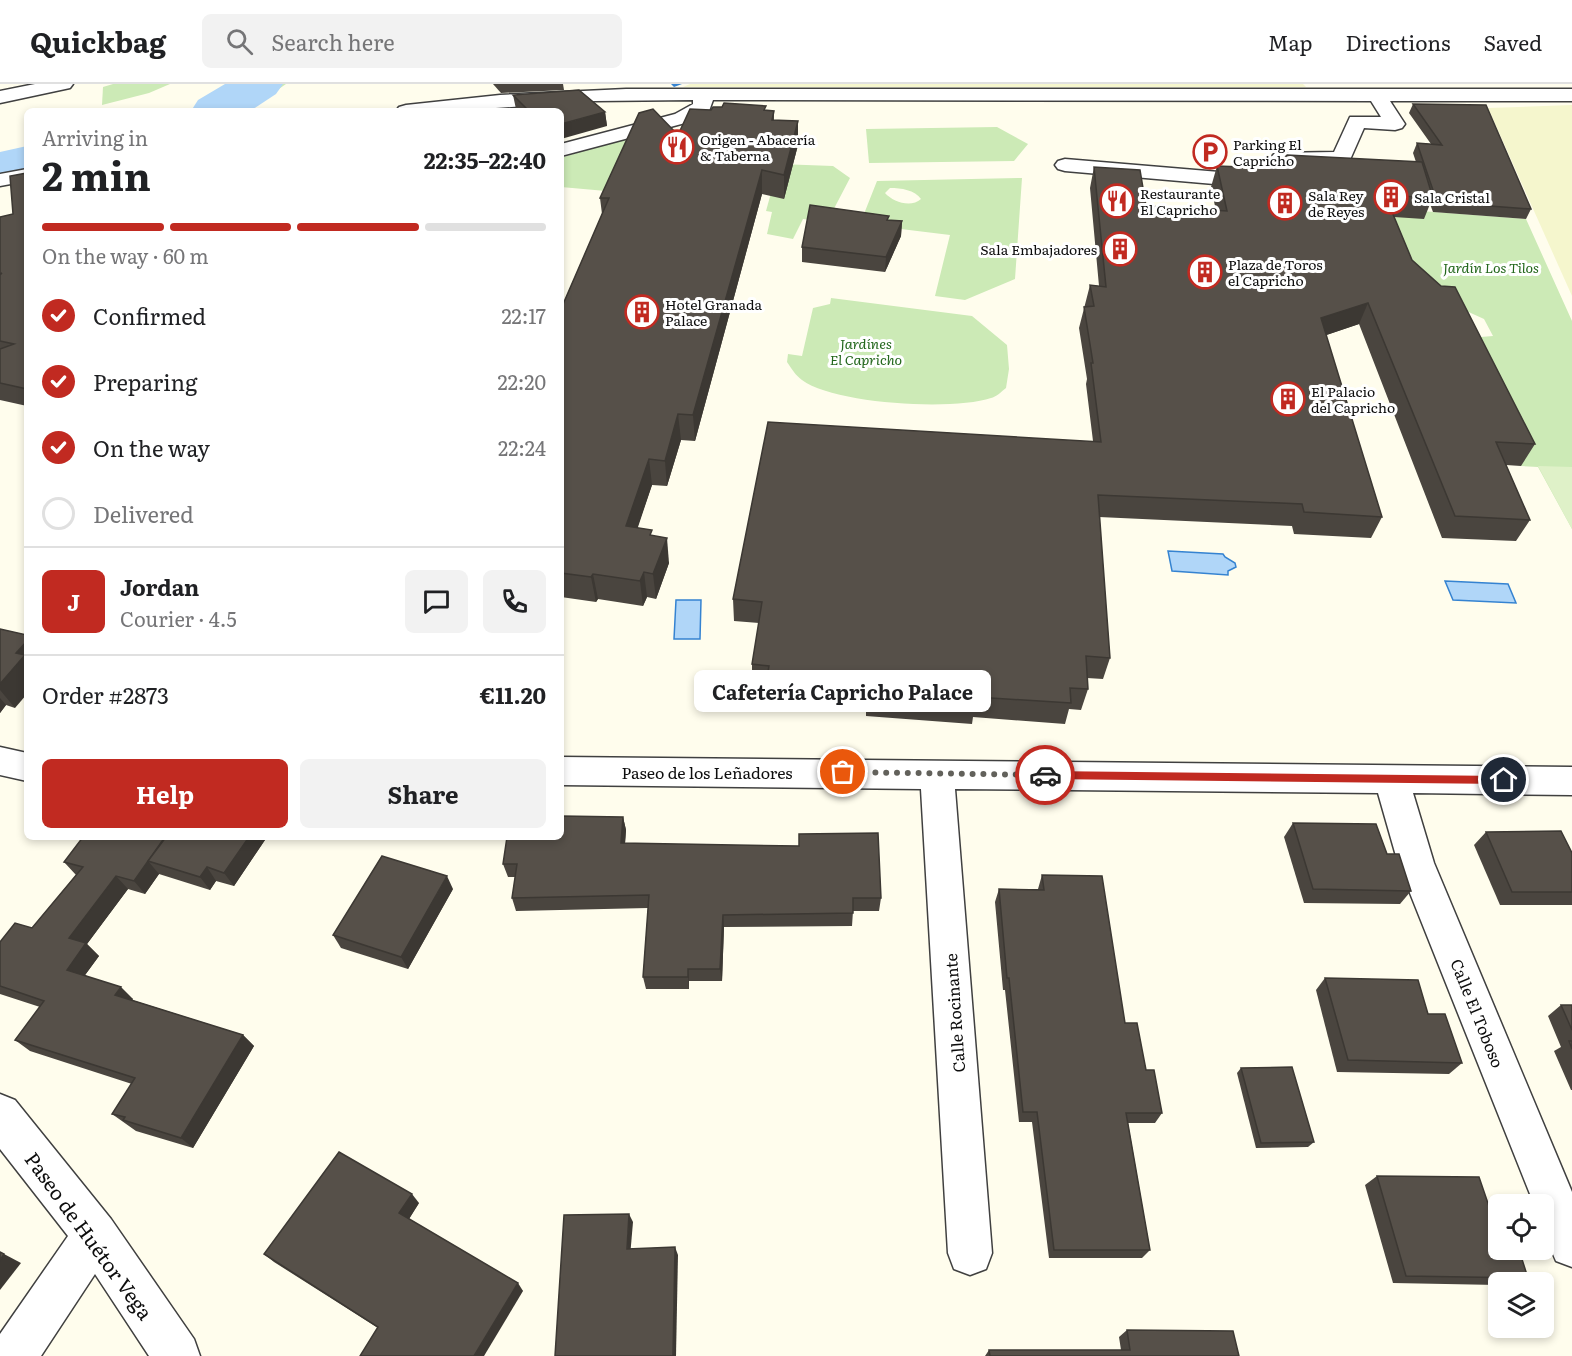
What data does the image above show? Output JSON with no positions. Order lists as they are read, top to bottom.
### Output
{
  "streets": {
    "street": [
      "Paseo de los Leñadores",
      "Calle Rocinante",
      "Calle El Toboso",
      "Paseo de Huétor Vega"
    ]
  },
  "crossings": [
    ["Paseo de los Leñadores", "Calle Rocinante"],
    ["Paseo de los Leñadores", "Calle El Toboso"]
  ],
  "parks": ["Jardín Los Tilos", "Jardínes El Capricho"],
  "places": {
    "restaurant": ["Origen - Abacería & Taberna", "Restaurante El Capricho"],
    "parking": ["Parking El Capricho"],
    "building": [
      "Sala Cristal",
      "Sala Rey de Reyes",
      "Sala Embajadores",
      "Plaza de Toros el Capricho",
      "Hotel Granada Palace",
      "El Palacio del Capricho"
    ],
    "other": ["Cafetería Capricho Palace"]
  },
  "page": {
    "header": "Quickbag",
    "search": "Search here",
    "nav": ["Map", "Directions", "Saved"],
    "heading": ["2 min", "Arriving in", "22:35–22:40"],
    "panel": [
      "Jordan",
      "Courier · 4.5",
      "Order #2873",
      "€11.20"
    ],
    "bar": "On the way · 60 m",
    "list": [
      ["Confirmed", "22:17"],
      ["Preparing", "22:20"],
      ["On the way", "22:24"],
      "Delivered"
    ],
    "round": "J",
    "bubble": "Cafetería Capricho Palace",
    "buttons": ["Help", "Share"]
  }
}
